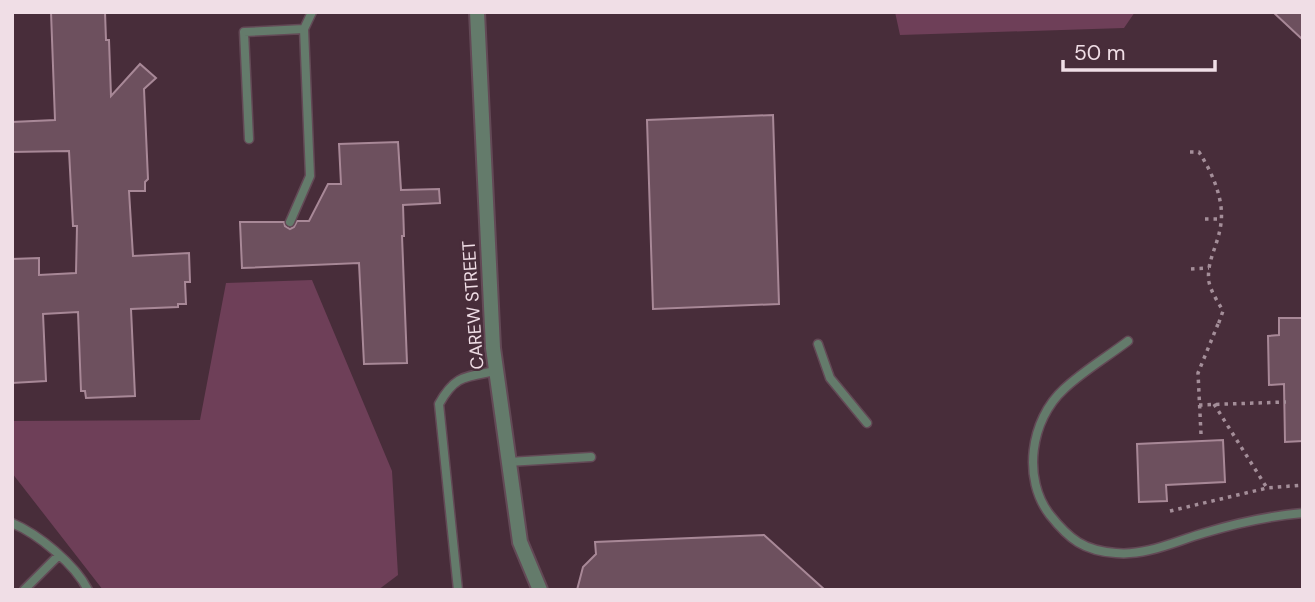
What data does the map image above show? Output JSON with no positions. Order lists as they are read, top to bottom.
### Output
{
  "streets": {
    "street": ["CAREW STREET"]
  },
  "scale_bar": "50 m"
}
